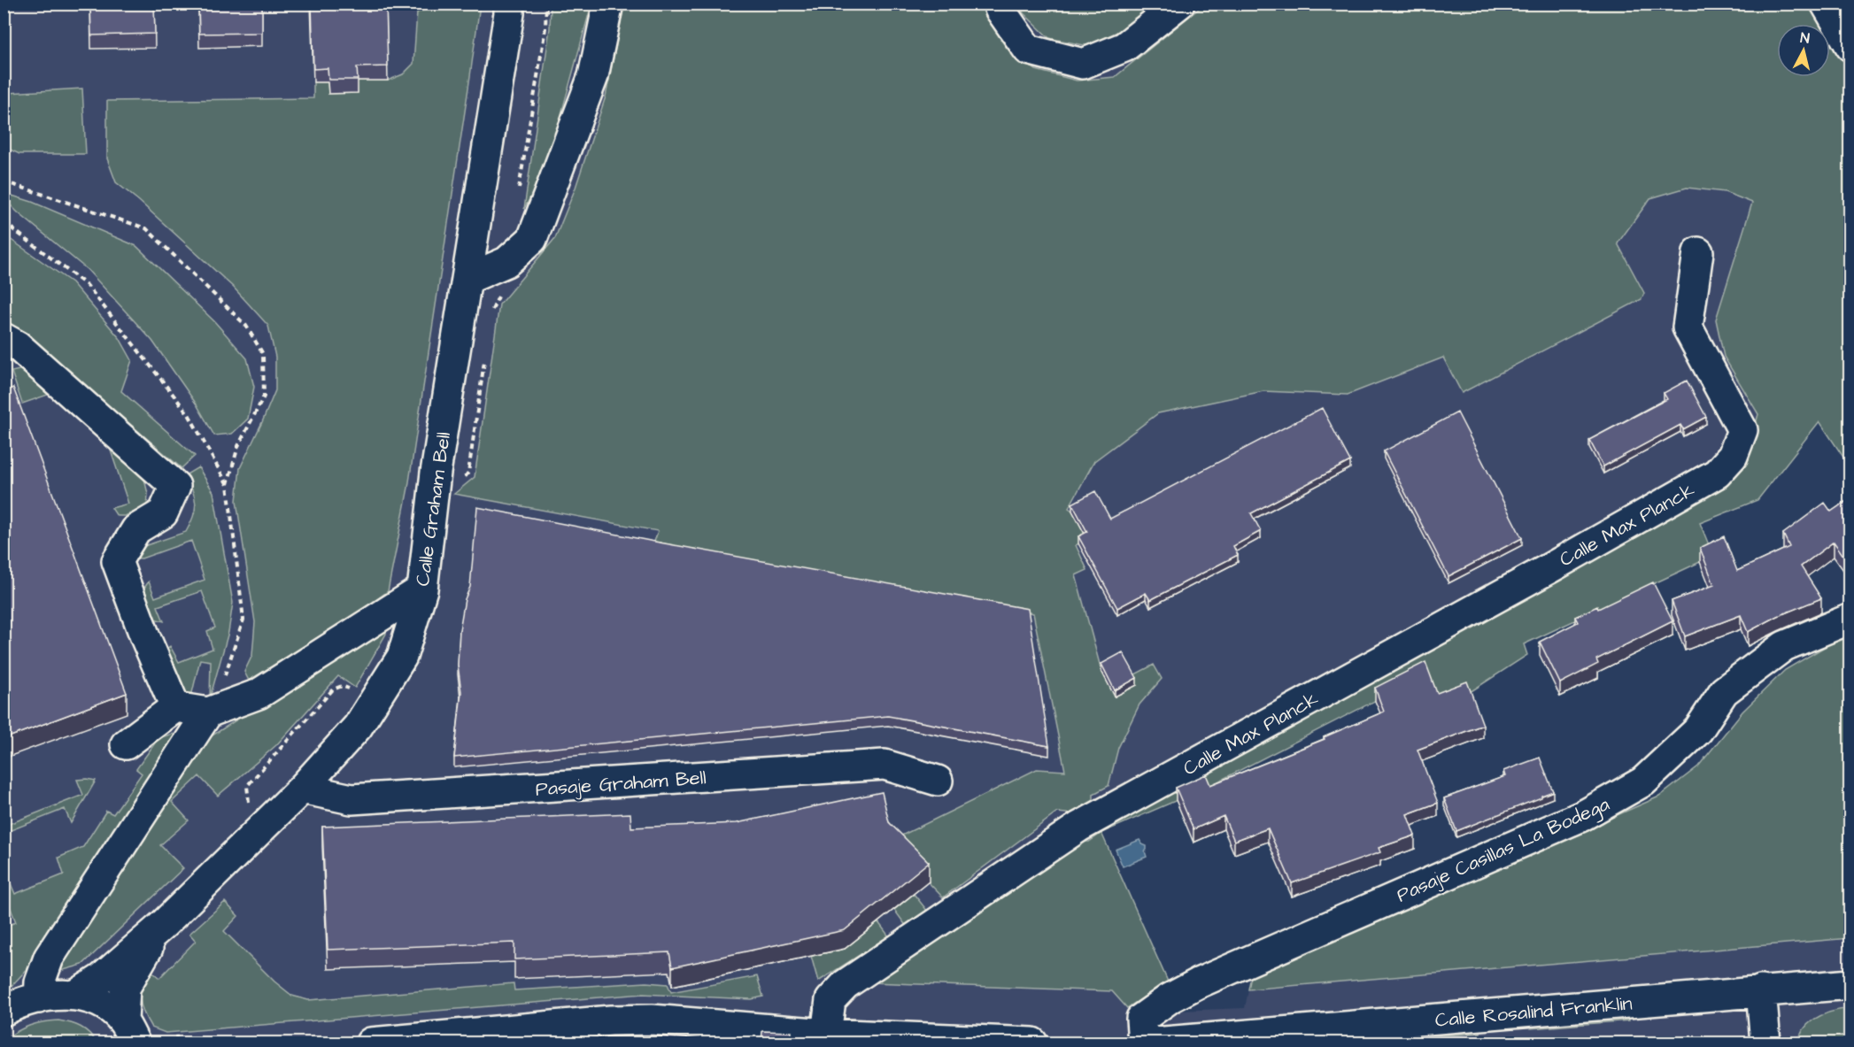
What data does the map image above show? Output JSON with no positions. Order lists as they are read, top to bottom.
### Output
{
  "streets": {
    "street": [
      "Calle Graham Bell",
      "Calle Max Planck",
      "Pasaje Graham Bell",
      "Pasaje Casillas La Bodega",
      "Calle Rosalind Franklin"
    ]
  },
  "crossings": [
    ["Calle Graham Bell", "Pasaje Graham Bell"]
  ],
  "north": "top"
}
